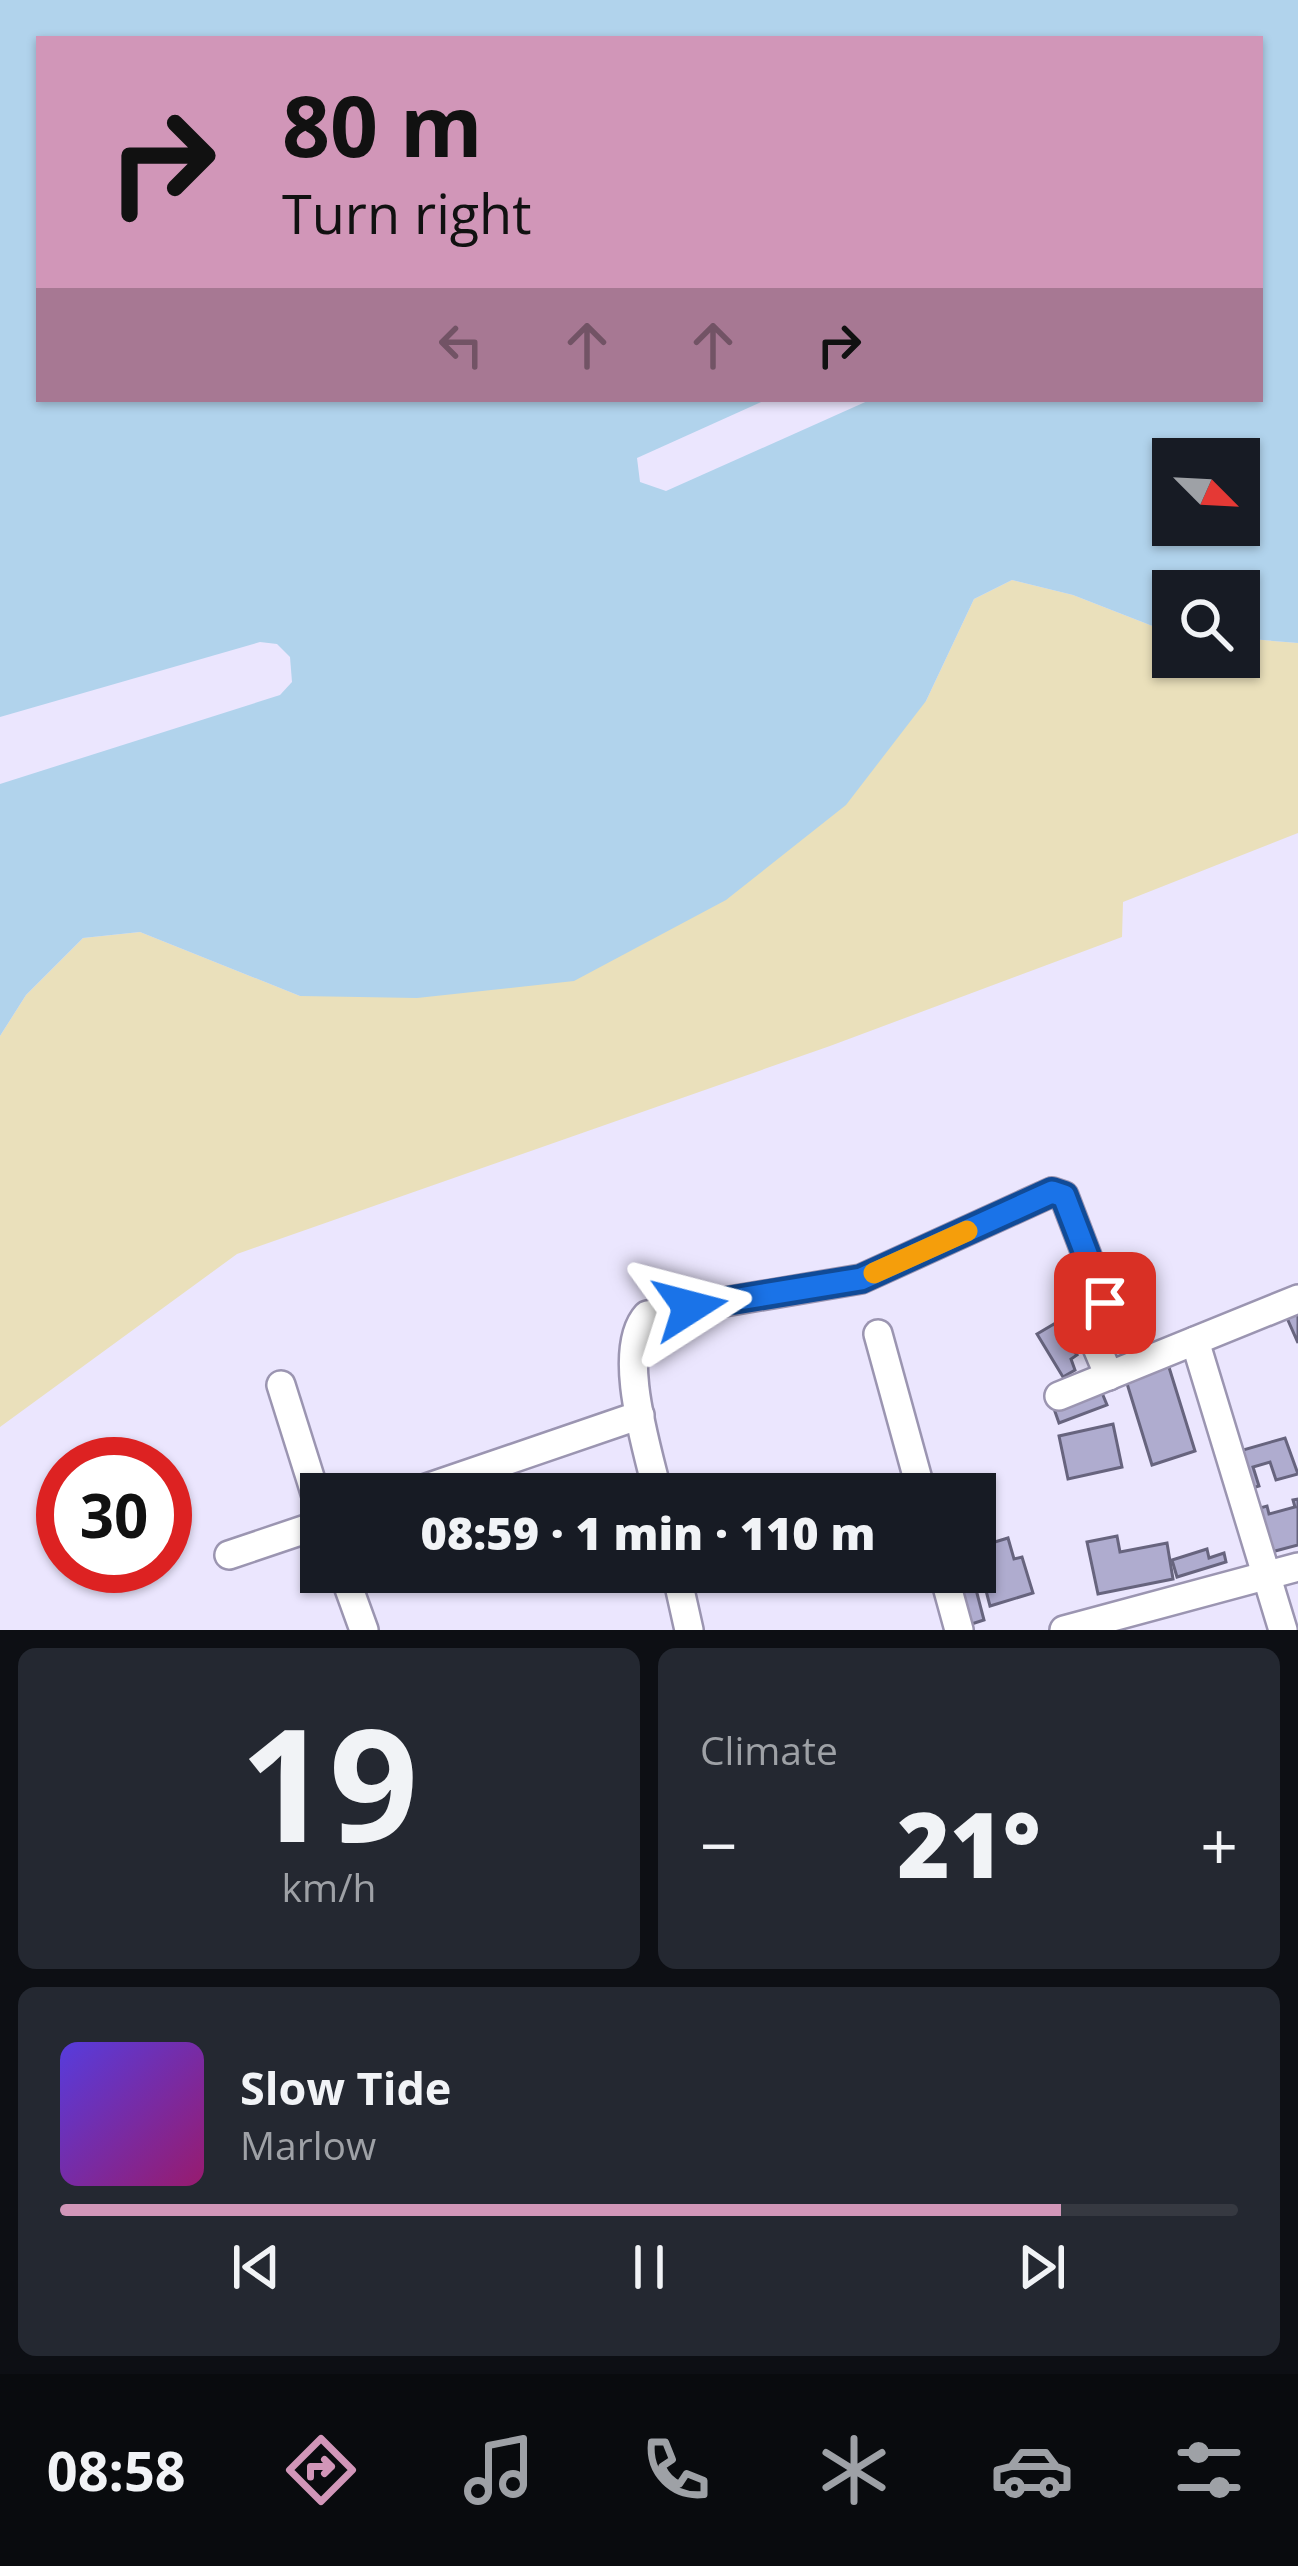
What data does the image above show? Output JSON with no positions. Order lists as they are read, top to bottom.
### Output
{
  "north": "bottom right",
  "page": {
    "turn": ["80 m", "Turn right"],
    "limit": "30",
    "trip": "08:59 · 1 min · 110 m",
    "tile": [
      ["19", "km/h"],
      "Climate"
    ],
    "heat": ["−", "21°", "+"],
    "song": ["Slow Tide", "Marlow"],
    "tabs": "08:58"
  }
}
